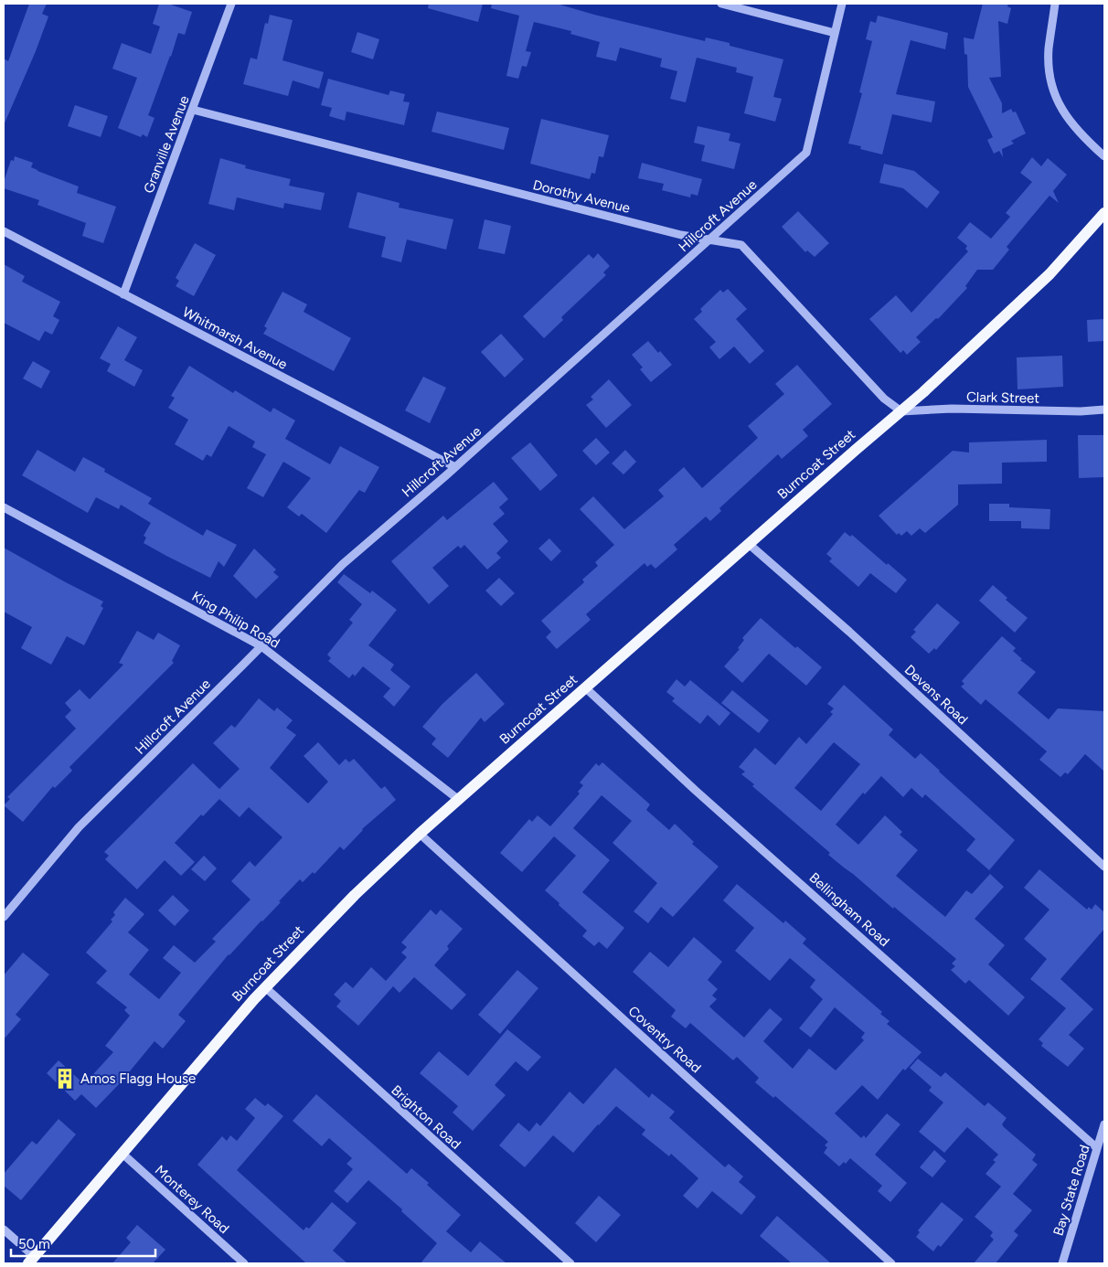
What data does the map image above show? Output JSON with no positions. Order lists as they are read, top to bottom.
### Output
{
  "streets": {
    "main road": ["Burncoat Street"],
    "street": [
      "Granville Avenue",
      "Dorothy Avenue",
      "Hillcroft Avenue",
      "Whitmarsh Avenue",
      "Clark Street",
      "King Philip Road",
      "Devens Road",
      "Bellingham Road",
      "Coventry Road",
      "Brighton Road",
      "Bay State Road",
      "Monterey Road"
    ]
  },
  "crossings": [
    ["Granville Avenue", "Dorothy Avenue"],
    ["Granville Avenue", "Whitmarsh Avenue"],
    ["Dorothy Avenue", "Hillcroft Avenue"],
    ["Dorothy Avenue", "Clark Street"],
    ["Dorothy Avenue", "Burncoat Street"],
    ["Hillcroft Avenue", "Whitmarsh Avenue"],
    ["Hillcroft Avenue", "King Philip Road"],
    ["Clark Street", "Burncoat Street"],
    ["Burncoat Street", "King Philip Road"],
    ["Burncoat Street", "Devens Road"],
    ["Burncoat Street", "Bellingham Road"],
    ["Burncoat Street", "Coventry Road"],
    ["Burncoat Street", "Brighton Road"],
    ["Burncoat Street", "Monterey Road"],
    ["Bellingham Road", "Bay State Road"]
  ],
  "places": {
    "building": ["Amos Flagg House"]
  },
  "scale_bar": "50 m"
}
